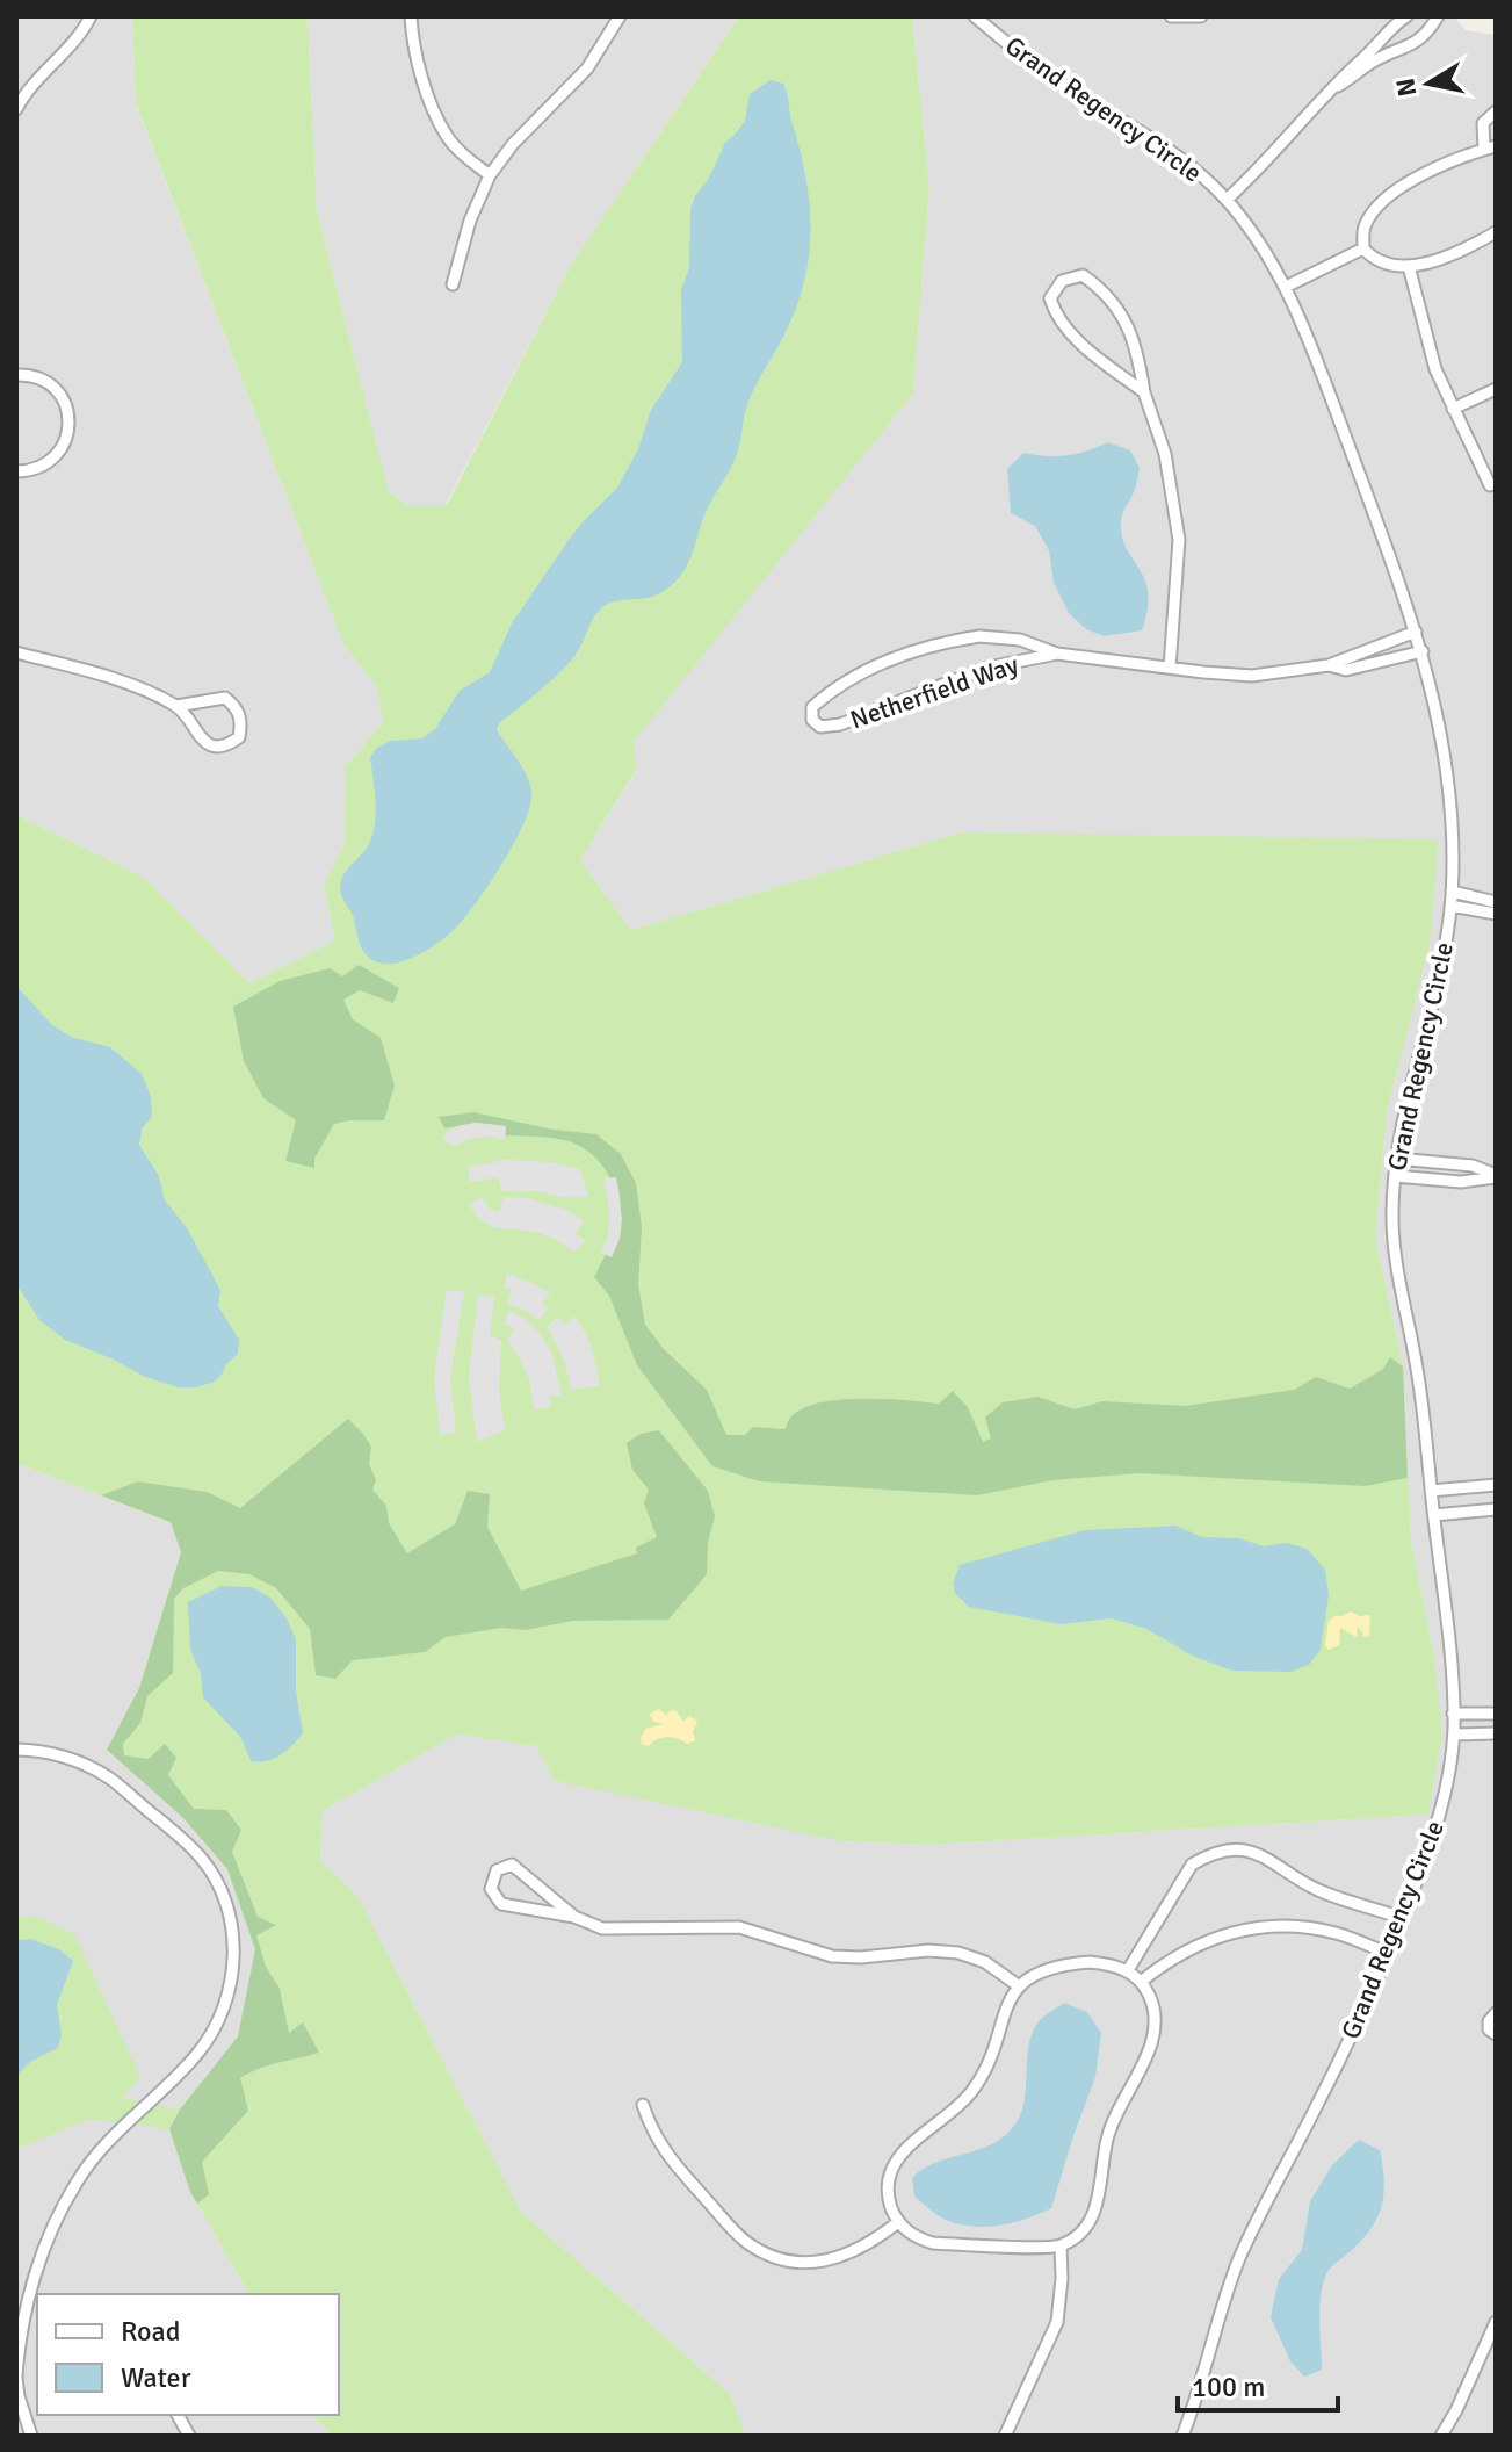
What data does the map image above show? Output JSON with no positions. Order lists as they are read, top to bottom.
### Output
{
  "streets": {
    "street": ["Grand Regency Circle", "Netherfield Way"]
  },
  "crossings": [
    ["Grand Regency Circle", "Netherfield Way"]
  ],
  "legend": ["Road", "Water"],
  "scale_bar": "100 m",
  "north": "left"
}
